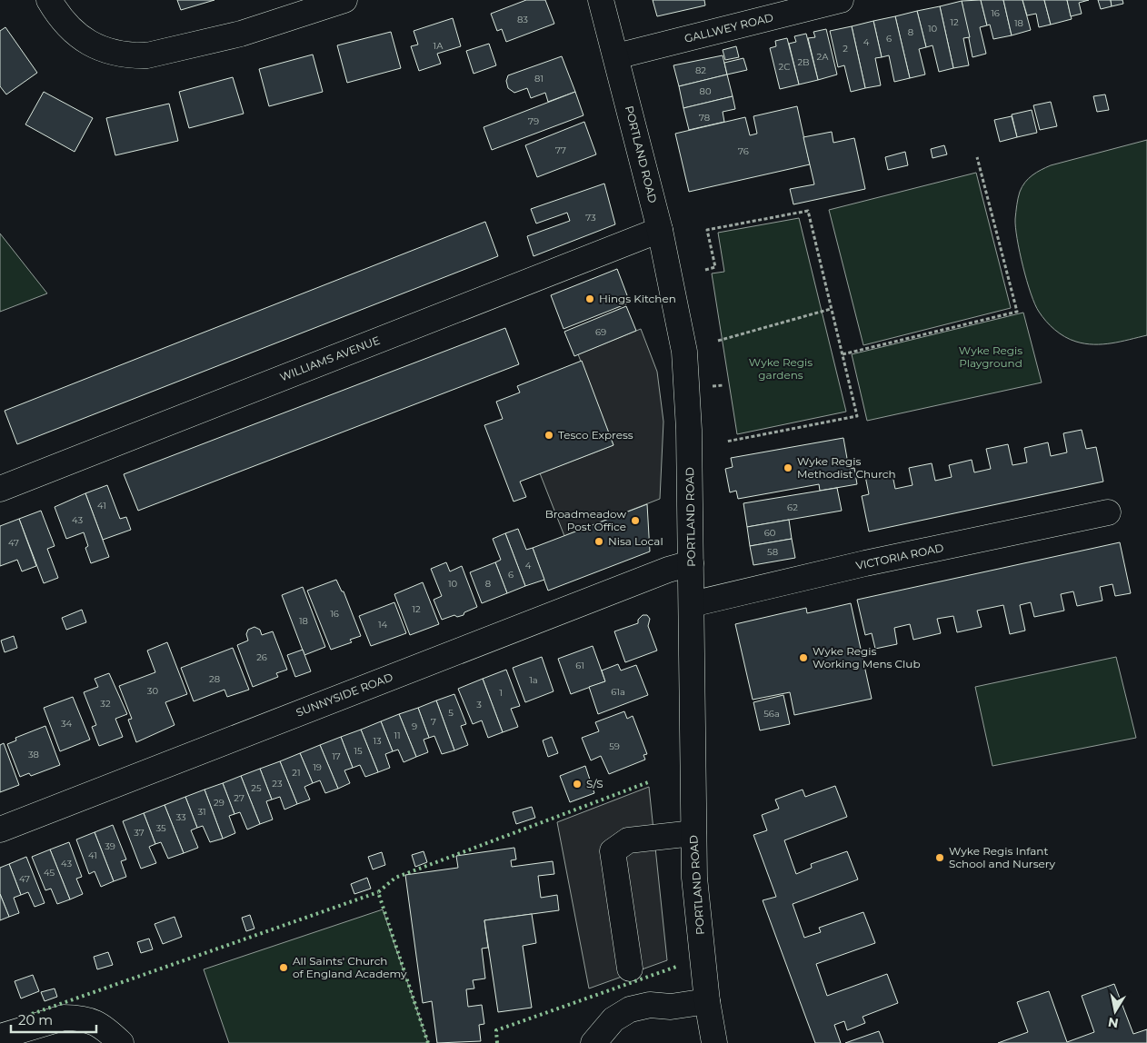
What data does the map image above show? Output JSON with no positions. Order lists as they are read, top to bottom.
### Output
{
  "streets": {
    "main road": [
      "GALLWEY ROAD",
      "PORTLAND ROAD",
      "WILLIAMS AVENUE",
      "VICTORIA ROAD",
      "SUNNYSIDE ROAD"
    ]
  },
  "crossings": [
    ["GALLWEY ROAD", "PORTLAND ROAD"],
    ["PORTLAND ROAD", "WILLIAMS AVENUE"],
    ["PORTLAND ROAD", "VICTORIA ROAD"],
    ["PORTLAND ROAD", "SUNNYSIDE ROAD"]
  ],
  "parks": ["Wyke Regis Playground", "Wyke Regis gardens"],
  "places": [
    "Hings Kitchen",
    "Tesco Express",
    "Wyke Regis Methodist Church",
    "Broadmeadow Post Office",
    "Nisa Local",
    "Wyke Regis Working Mens Club",
    "S/S",
    "Wyke Regis Infant School and Nursery",
    "All Saints' Church of England Academy"
  ],
  "house_numbers": [
    "16",
    "83",
    "12",
    "18",
    "10",
    "8",
    "6",
    "4",
    "1A",
    "2",
    "2A",
    "2B",
    "2C",
    "82",
    "81",
    "80",
    "78",
    "79",
    "77",
    "76",
    "73",
    "69",
    "41",
    "62",
    "43",
    "60",
    "47",
    "58",
    "4",
    "6",
    "10",
    "8",
    "12",
    "16",
    "18",
    "14",
    "26",
    "61",
    "28",
    "1a",
    "30",
    "61a",
    "1",
    "32",
    "3",
    "5",
    "56a",
    "7",
    "34",
    "9",
    "11",
    "13",
    "59",
    "15",
    "38",
    "17",
    "19",
    "21",
    "23",
    "25",
    "27",
    "29",
    "31",
    "33",
    "35",
    "37",
    "39",
    "41",
    "43",
    "45",
    "47"
  ],
  "scale_bar": "20 m",
  "north": "bottom"
}
